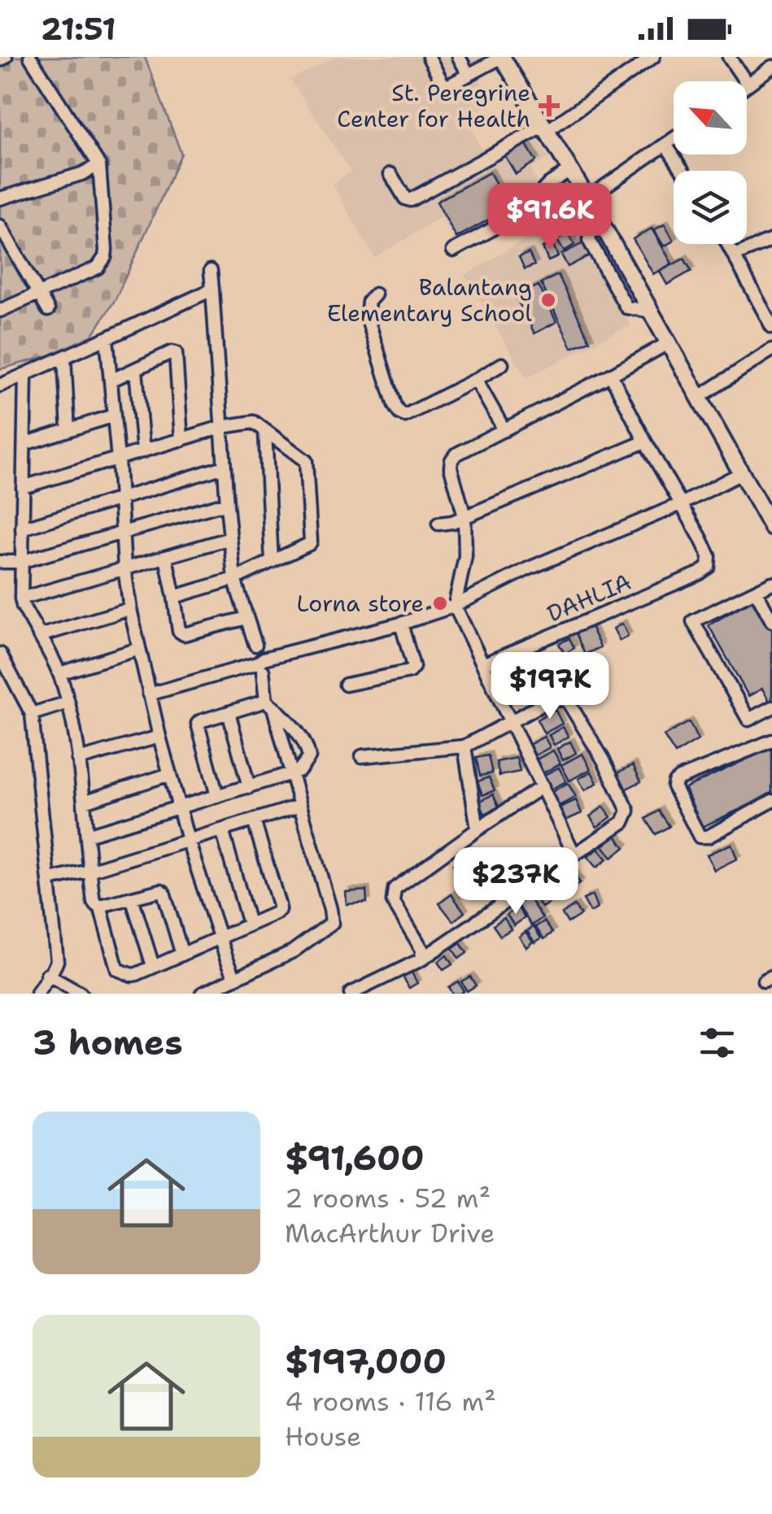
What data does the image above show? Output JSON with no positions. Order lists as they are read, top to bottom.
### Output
{
  "streets": {
    "street": ["DAHLIA"]
  },
  "places": {
    "health": ["St. Peregrine Center for Health"],
    "other": ["Balantang Elementary School", "Lorna store"]
  },
  "north": "top left",
  "page": {
    "status": "21:51",
    "price": ["$91.6K", "$197K", "$237K"],
    "heading": "3 homes",
    "list": [
      {
        "name": "$91,600",
        "note": "2 rooms · 52 m² · MacArthur Drive"
      },
      {
        "name": "$197,000",
        "note": "4 rooms · 116 m² · House"
      }
    ]
  }
}
